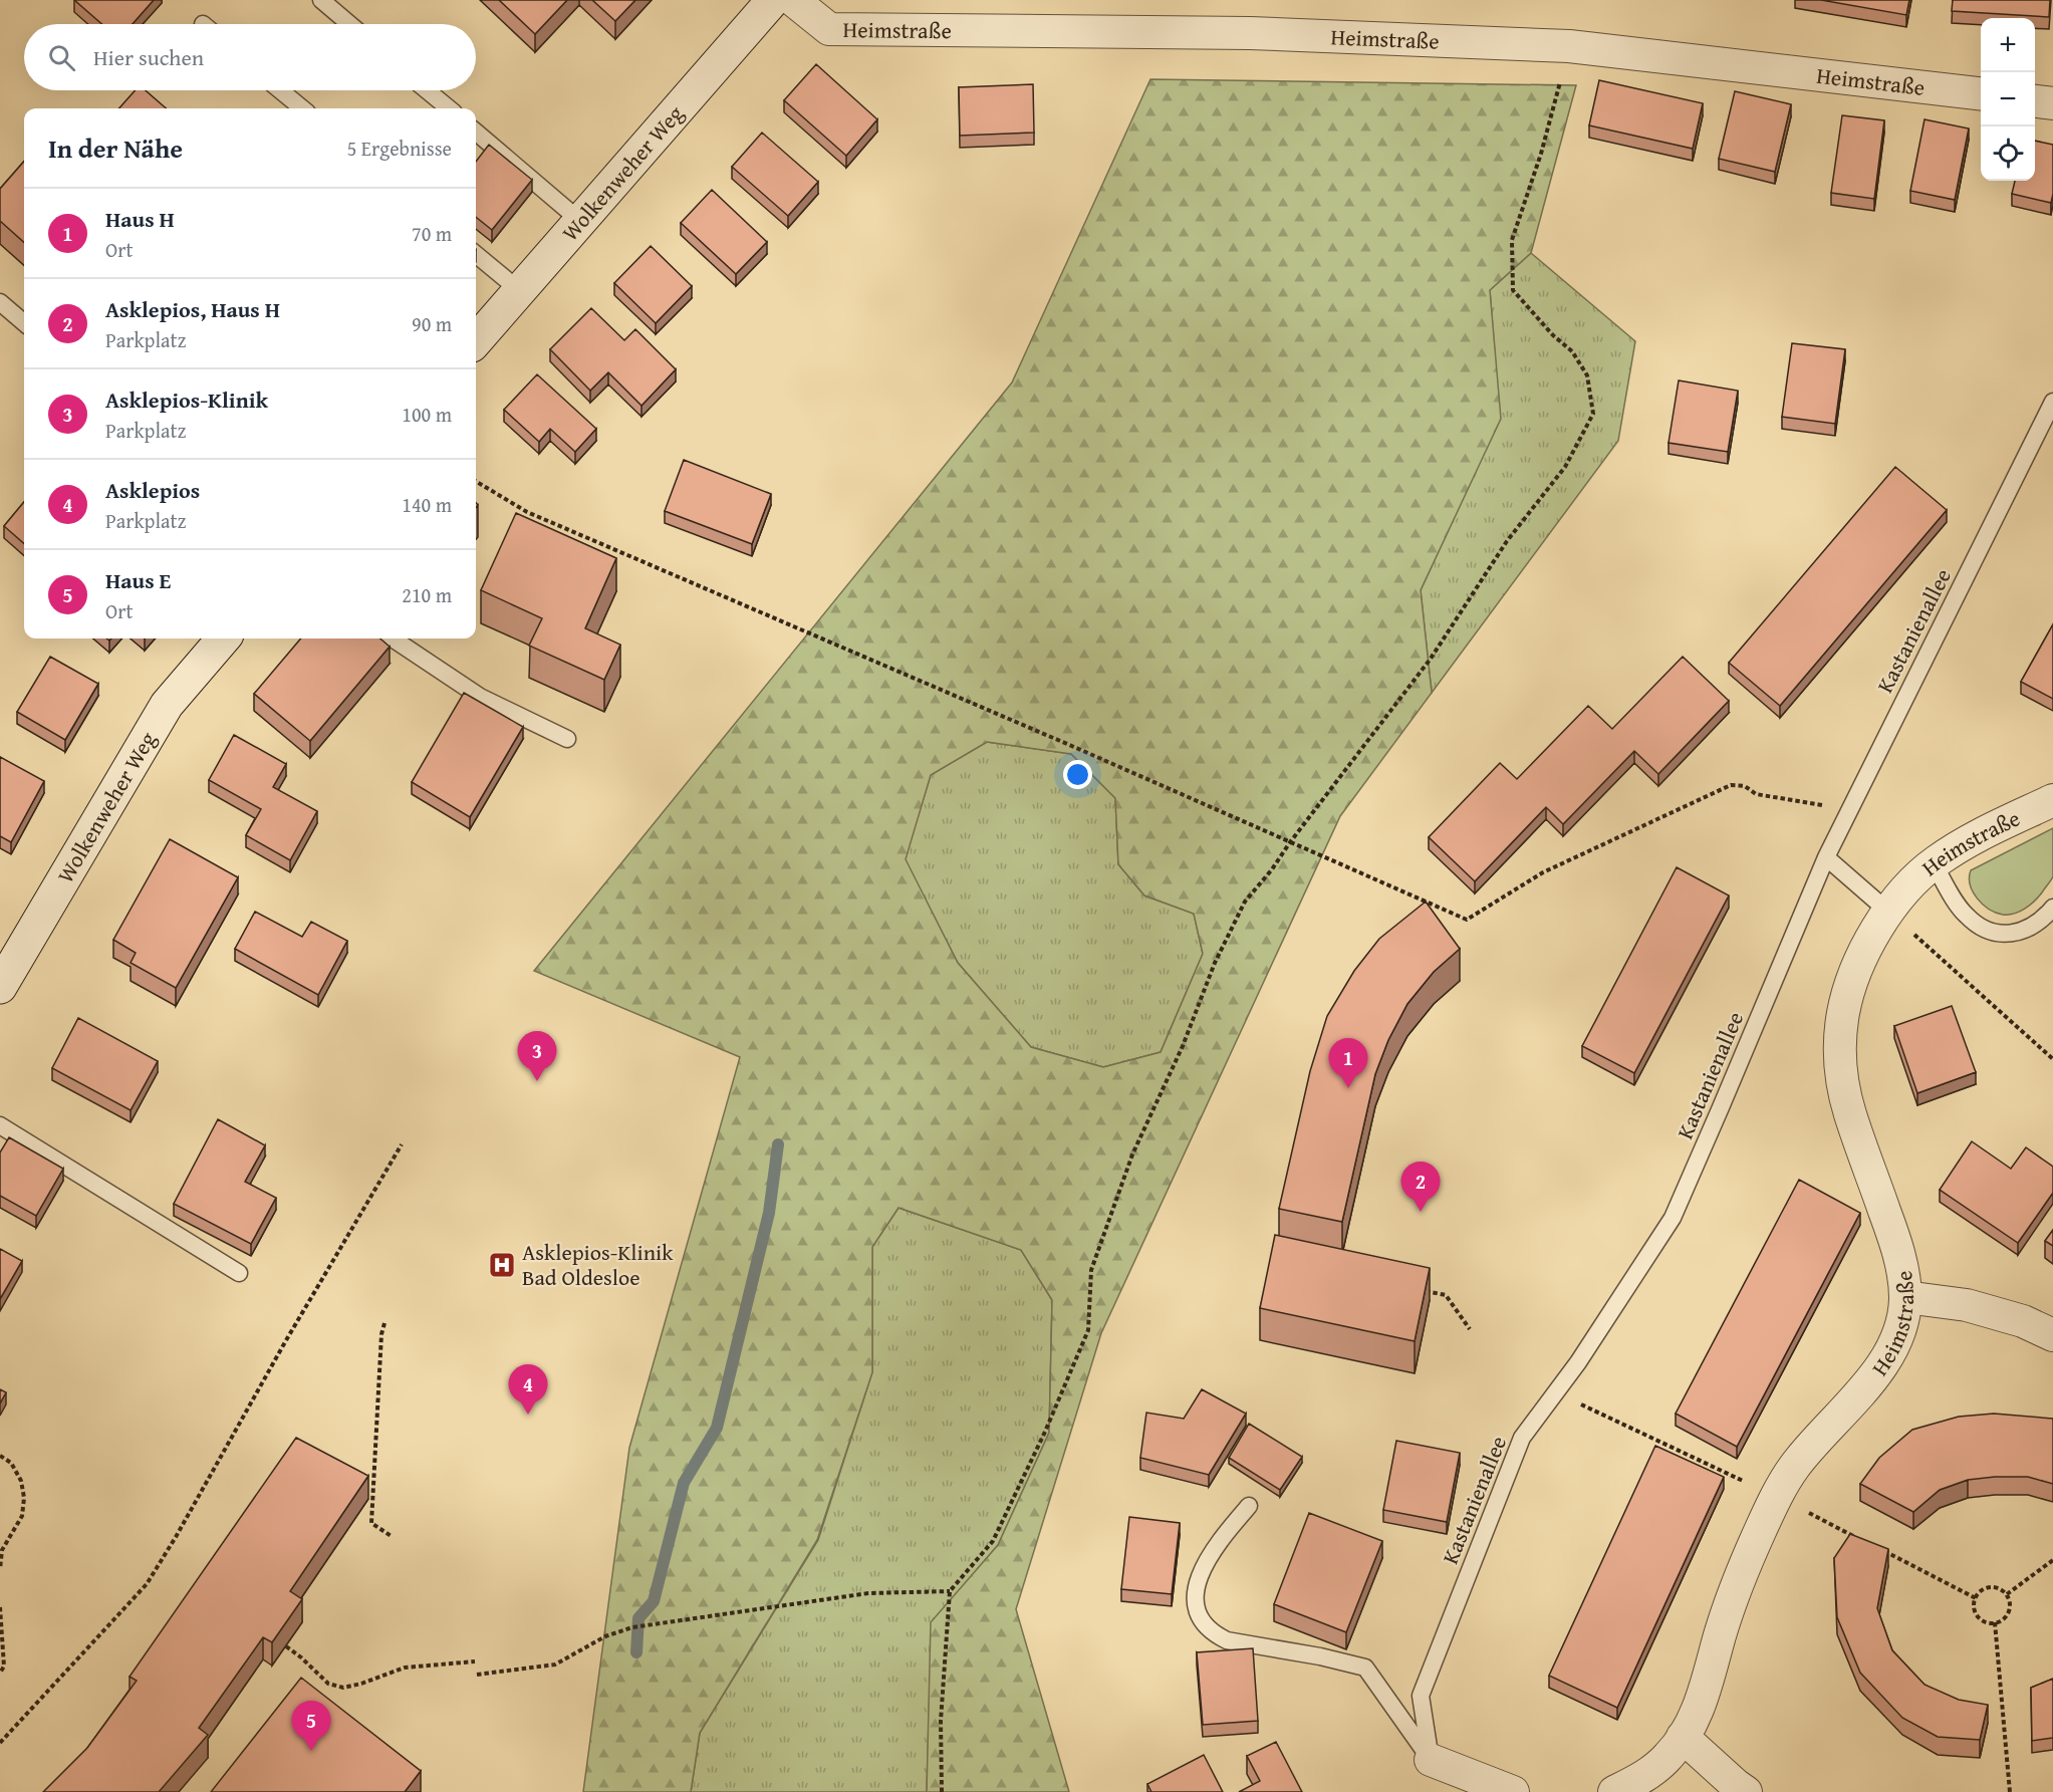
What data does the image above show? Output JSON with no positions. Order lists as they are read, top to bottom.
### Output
{
  "streets": {
    "street": ["Heimstraße", "Wolkenweher Weg"],
    "lane": ["Kastanienallee"]
  },
  "places": {
    "hospital": ["Asklepios-Klinik Bad Oldesloe"]
  },
  "page": {
    "map_buttons": ["+", "−"],
    "search": "Hier suchen",
    "heading": ["In der Nähe", "5 Ergebnisse"],
    "list": [
      {
        "mark": "1",
        "name": "Haus H",
        "note": "Ort",
        "value": "70 m"
      },
      {
        "mark": "2",
        "name": "Asklepios, Haus H",
        "note": "Parkplatz",
        "value": "90 m"
      },
      {
        "mark": "3",
        "name": "Asklepios-Klinik",
        "note": "Parkplatz",
        "value": "100 m"
      },
      {
        "mark": "4",
        "name": "Asklepios",
        "note": "Parkplatz",
        "value": "140 m"
      },
      {
        "mark": "5",
        "name": "Haus E",
        "note": "Ort",
        "value": "210 m"
      }
    ],
    "pins": [
      "3",
      "1",
      "2",
      "4",
      "5"
    ]
  }
}
